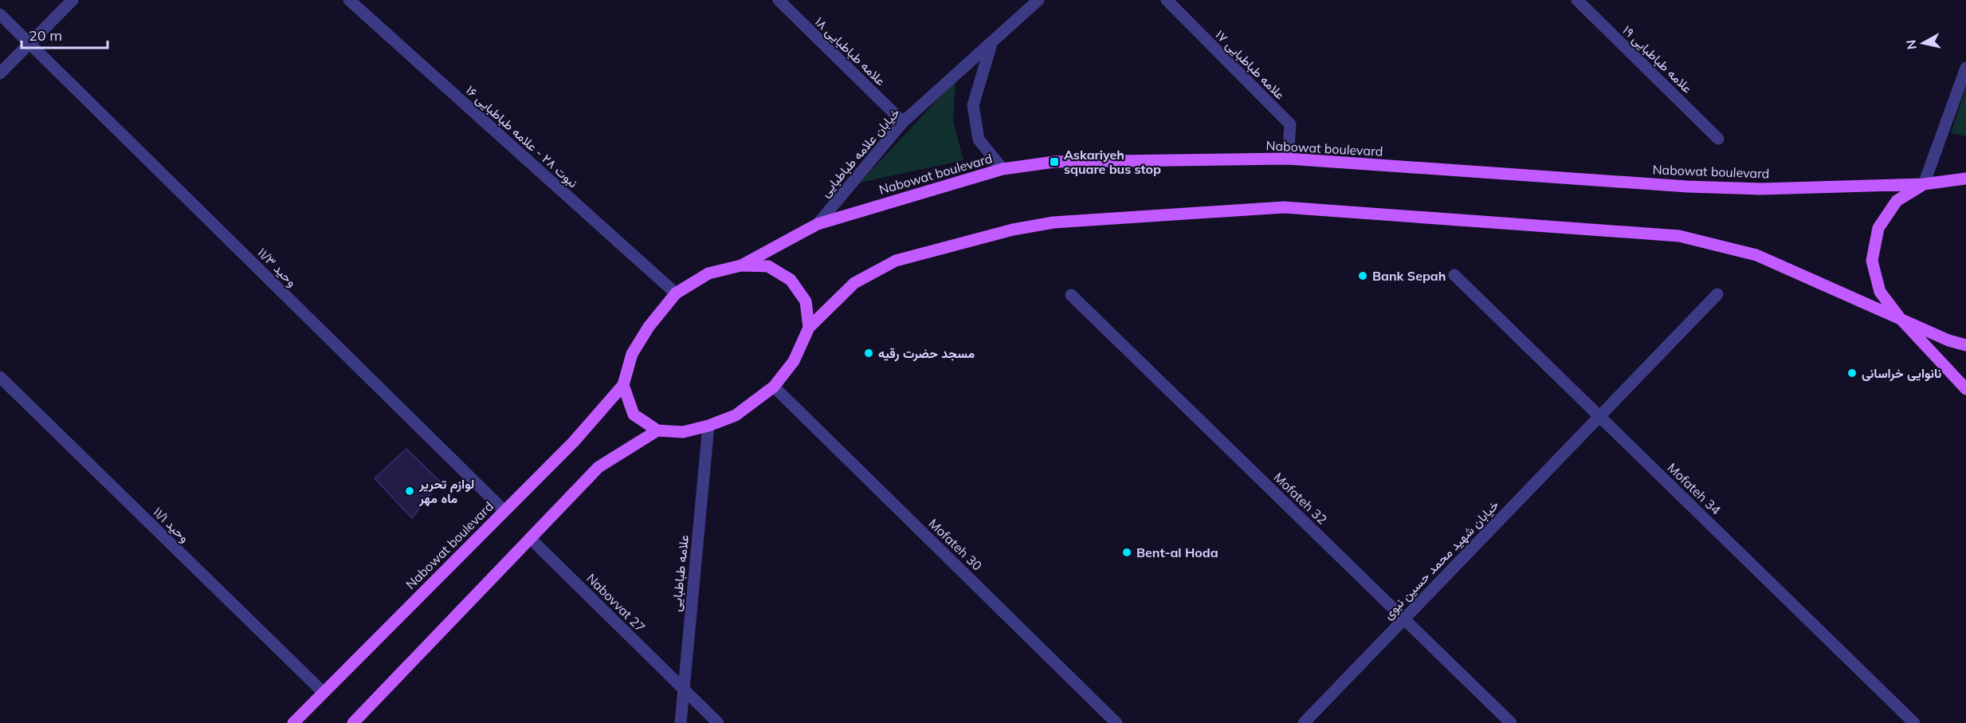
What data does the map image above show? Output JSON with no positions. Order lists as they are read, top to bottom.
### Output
{
  "streets": {
    "main road": ["Nabowat boulevard"],
    "street": [
      "علامه طباطبایی ۱۸",
      "علامه طباطبایی ۱۹",
      "علامه طباطبایی ۱۷",
      "نبوت ۲۸ - علامه طباطبایی ۱۶",
      "خیابان علامه طباطبایی",
      "وحید ۱۱/۳",
      "Mofateh 34",
      "Mofateh 32",
      "وحید ۱۱/۱",
      "Mofateh 30",
      "خیابان شهید محمد حسین نبوی",
      "علامه طباطبایی",
      "Nabovvat 27"
    ]
  },
  "crossings": [
    ["علامه طباطبایی ۱۸", "خیابان علامه طباطبایی"],
    ["علامه طباطبایی ۱۷", "Nabowat boulevard"],
    ["Nabowat boulevard", "خیابان علامه طباطبایی"],
    ["Nabowat boulevard", "وحید ۱۱/۳"],
    ["Nabowat boulevard", "وحید ۱۱/۱"],
    ["Mofateh 34", "خیابان شهید محمد حسین نبوی"],
    ["Mofateh 32", "خیابان شهید محمد حسین نبوی"],
    ["علامه طباطبایی", "Nabovvat 27"]
  ],
  "places": {
    "transit": ["Askariyeh square bus stop"],
    "other": [
      "Bank Sepah",
      "مسجد حضرت رقیه",
      "نانوایی خراسانی",
      "لوازم تحریر ماه مهر",
      "Bent-al Hoda"
    ]
  },
  "scale_bar": "20 m",
  "north": "left"
}
